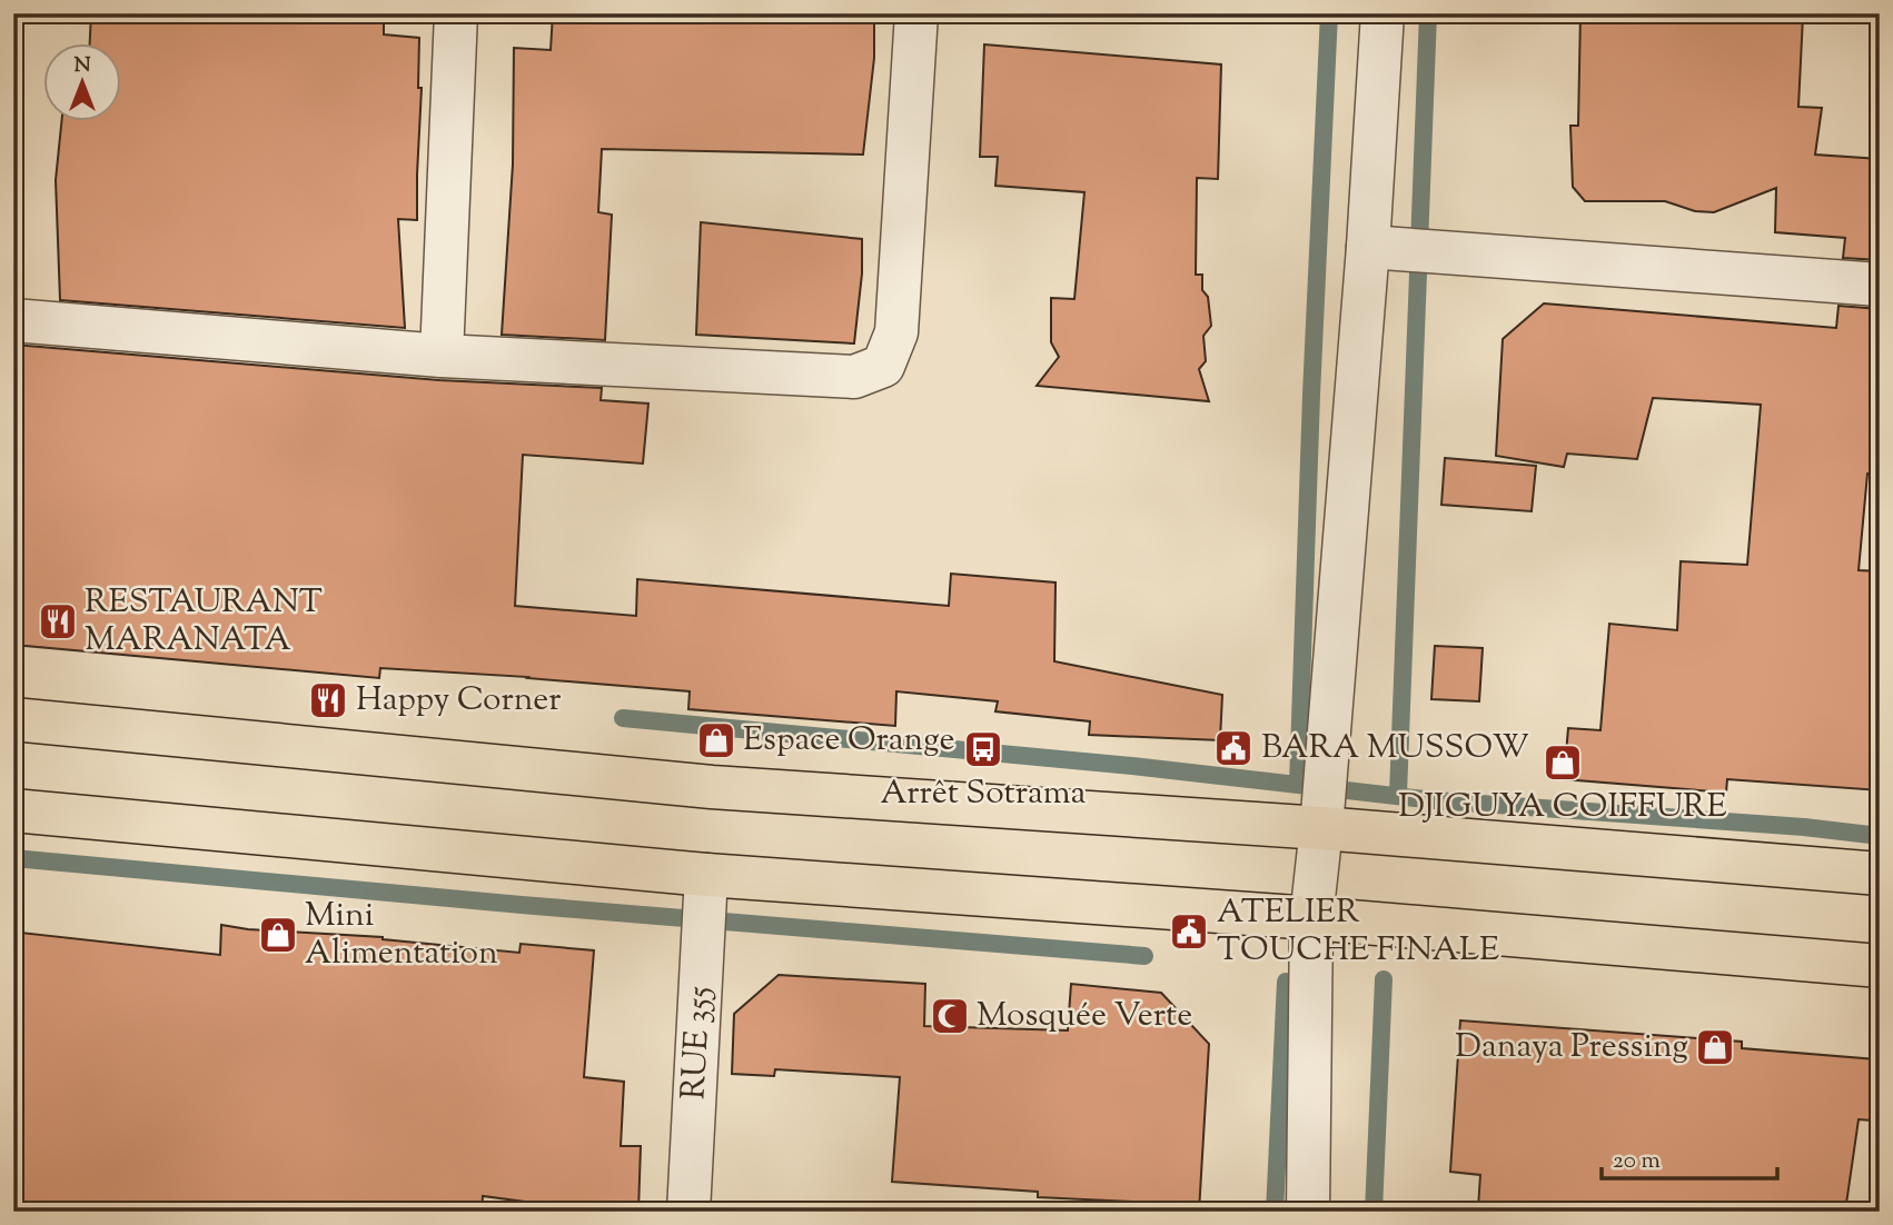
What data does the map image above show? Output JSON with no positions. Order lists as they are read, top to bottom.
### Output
{
  "streets": {
    "street": ["RUE 355"]
  },
  "places": {
    "restaurant": ["RESTAURANT MARANATA", "Happy Corner"],
    "shop": [
      "Espace Orange",
      "DJIGUYA COIFFURE",
      "Mini Alimentation",
      "Danaya Pressing"
    ],
    "public building": ["BARA MUSSOW", "ATELIER TOUCHE FINALE"],
    "bus stop": ["Arrêt Sotrama"],
    "mosque": ["Mosquée Verte"]
  },
  "scale_bar": "20 m",
  "north": "top"
}
